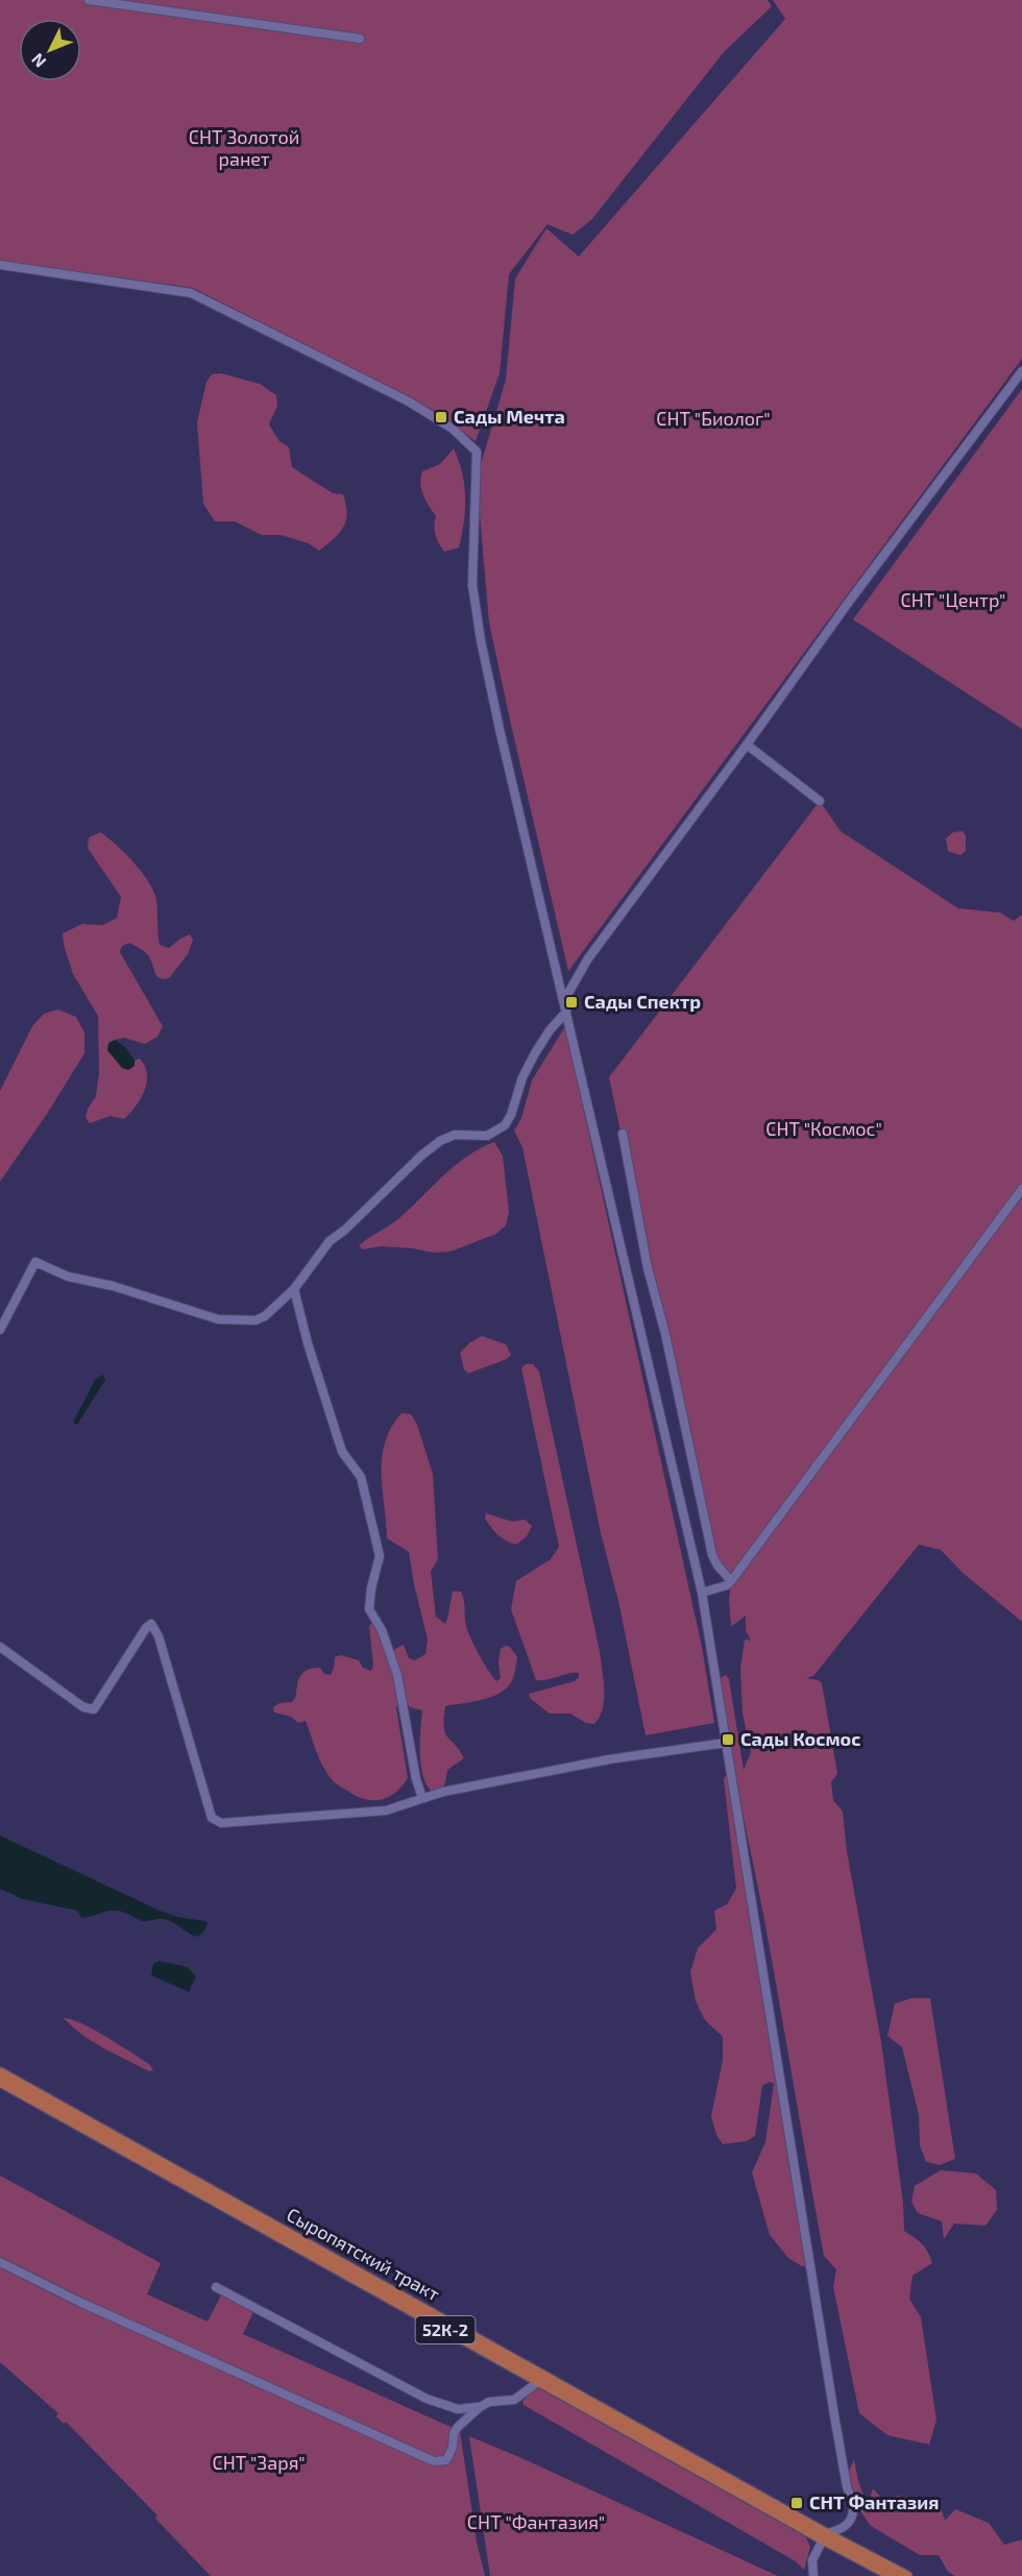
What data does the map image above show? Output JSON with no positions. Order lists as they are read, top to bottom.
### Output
{
  "streets": {
    "main road": ["Сыропятский тракт", "52К-2"]
  },
  "parks": [
    "СНТ Золотой ранет",
    "СНТ \"Биолог\"",
    "СНТ \"Центр\"",
    "СНТ \"Космос\"",
    "СНТ \"Заря\"",
    "СНТ \"Фантазия\""
  ],
  "places": {
    "transit": [
      "Сады Мечта",
      "Сады Спектр",
      "Сады Космос",
      "СНТ Фантазия"
    ]
  },
  "north": "bottom left"
}
